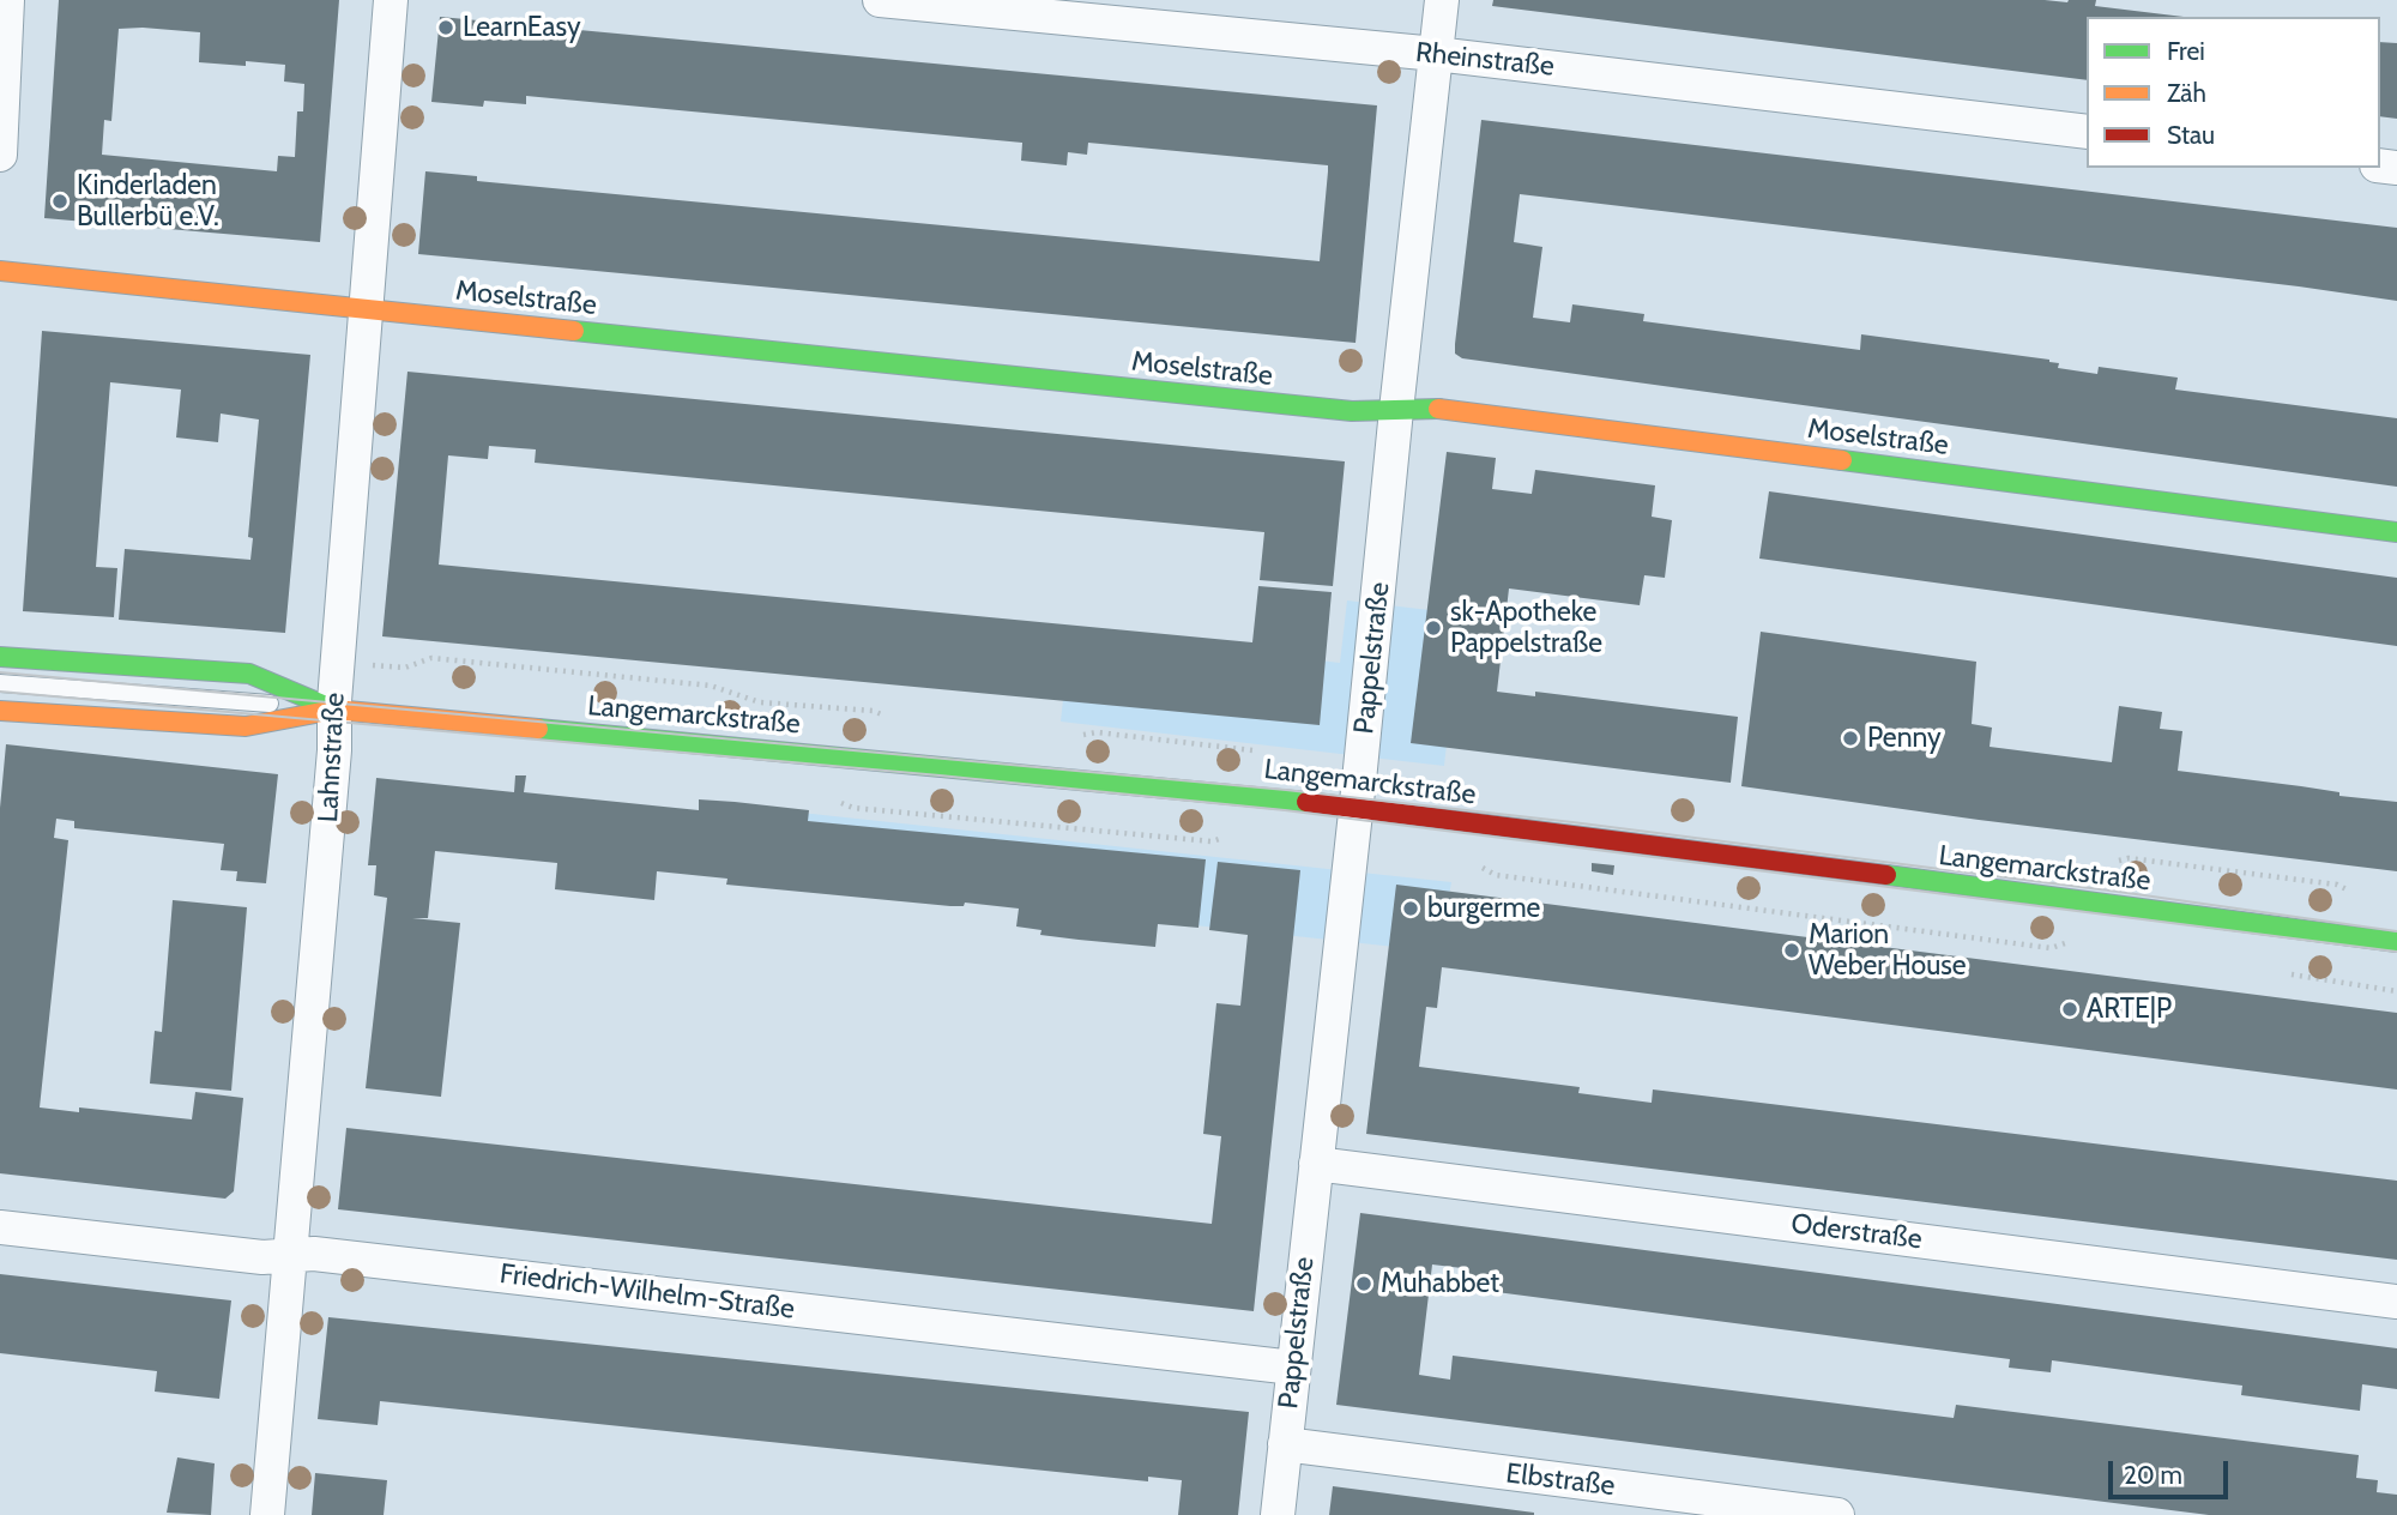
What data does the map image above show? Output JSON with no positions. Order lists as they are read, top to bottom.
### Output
{
  "streets": {
    "main road": ["Moselstraße", "Langemarckstraße"],
    "street": [
      "Rheinstraße",
      "Pappelstraße",
      "Lahnstraße",
      "Oderstraße",
      "Friedrich-Wilhelm-Straße",
      "Elbstraße"
    ]
  },
  "crossings": [
    ["Rheinstraße", "Pappelstraße"],
    ["Moselstraße", "Pappelstraße"],
    ["Moselstraße", "Lahnstraße"],
    ["Pappelstraße", "Langemarckstraße"],
    ["Pappelstraße", "Oderstraße"],
    ["Pappelstraße", "Friedrich-Wilhelm-Straße"],
    ["Pappelstraße", "Elbstraße"],
    ["Langemarckstraße", "Lahnstraße"],
    ["Lahnstraße", "Friedrich-Wilhelm-Straße"]
  ],
  "places": [
    "LearnEasy",
    "Kinderladen Bullerbü e.V.",
    "sk-Apotheke Pappelstraße",
    "Penny",
    "burgerme",
    "Marion Weber House",
    "ARTE|P",
    "Muhabbet"
  ],
  "legend": ["Frei", "Zäh", "Stau"],
  "scale_bar": "20 m"
}
